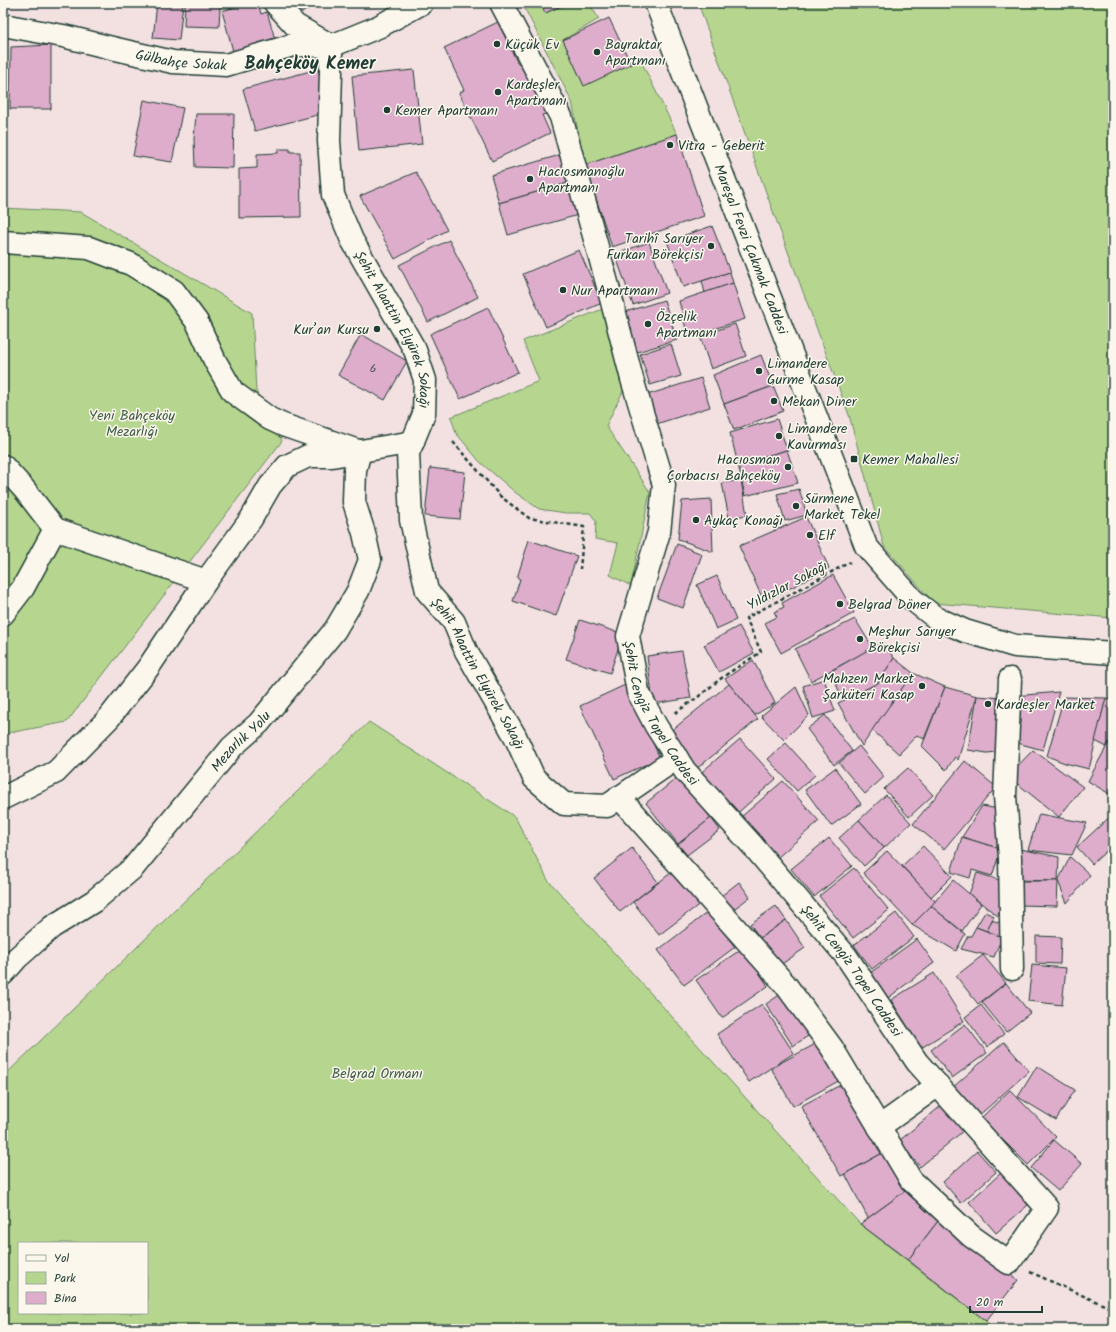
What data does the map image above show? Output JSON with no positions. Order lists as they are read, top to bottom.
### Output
{
  "streets": {
    "street": [
      "Gülbahçe Sokak",
      "Mareşal Fevzi Çakmak Caddesi",
      "Şehit Alaattin Elyürek Sokağı",
      "Şehit Cengiz Topel Caddesi",
      "Mezarlık Yolu"
    ],
    "path": ["Yıldızlar Sokağı"]
  },
  "crossings": [
    ["Gülbahçe Sokak", "Şehit Alaattin Elyürek Sokağı"],
    ["Şehit Alaattin Elyürek Sokağı", "Şehit Cengiz Topel Caddesi"],
    ["Yıldızlar Sokağı", "Şehit Cengiz Topel Caddesi"]
  ],
  "districts": ["Bahçeköy Kemer"],
  "parks": ["Yeni Bahçeköy Mezarlığı", "Belgrad Ormanı"],
  "places": {
    "other": [
      "Küçük Ev",
      "Bayraktar Apartmanı",
      "Kardeşler Apartmanı",
      "Kemer Apartmanı",
      "Vitra - Geberit",
      "Hacıosmanoğlu Apartmanı",
      "Tarihî Sarıyer Furkan Börekçisi",
      "Nur Apartmanı",
      "Özçelik Apartmanı",
      "Kur’an Kursu",
      "Limandere Gurme Kasap",
      "Mekan Diner",
      "Limandere Kavurması",
      "Hacıosman Çorbacısı Bahçeköy",
      "Sürmene Market Tekel",
      "Aykaç Konağı",
      "Elf",
      "Belgrad Döner",
      "Meşhur Sarıyer Börekçisi",
      "Mahzen Market Şarküteri Kasap",
      "Kardeşler Market"
    ],
    "transit": ["Kemer Mahallesi"]
  },
  "house_numbers": ["6"],
  "legend": ["Yol", "Park", "Bina"],
  "scale_bar": "20 m"
}
